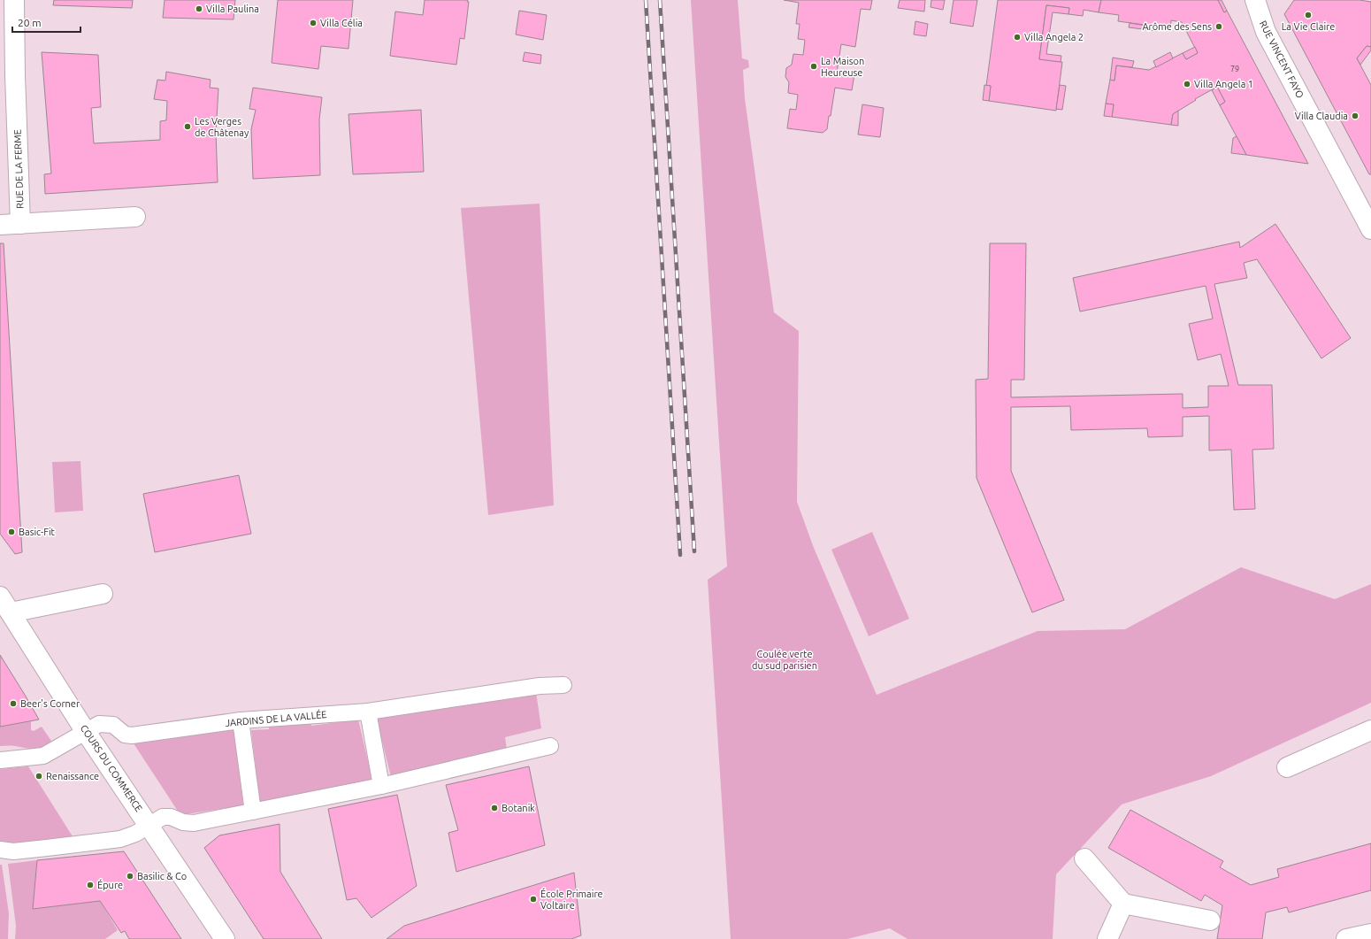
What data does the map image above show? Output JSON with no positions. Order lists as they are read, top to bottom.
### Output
{
  "streets": {
    "street": [
      "RUE VINCENT FAYO",
      "RUE DE LA FERME",
      "JARDINS DE LA VALLÉE",
      "COURS DU COMMERCE"
    ]
  },
  "crossings": [
    ["JARDINS DE LA VALLÉE", "COURS DU COMMERCE"]
  ],
  "parks": ["Coulée verte du sud parisien"],
  "places": [
    "Villa Paulina",
    "La Vie Claire",
    "Villa Célia",
    "Arôme des Sens",
    "Villa Angela 2",
    "La Maison Heureuse",
    "Villa Angela 1",
    "Villa Claudia",
    "Les Verges de Châtenay",
    "Basic-Fit",
    "Beer's Corner",
    "Renaissance",
    "Botanik",
    "Basilic & Co",
    "Épure",
    "École Primaire Voltaire"
  ],
  "house_numbers": ["79"],
  "scale_bar": "20 m"
}
